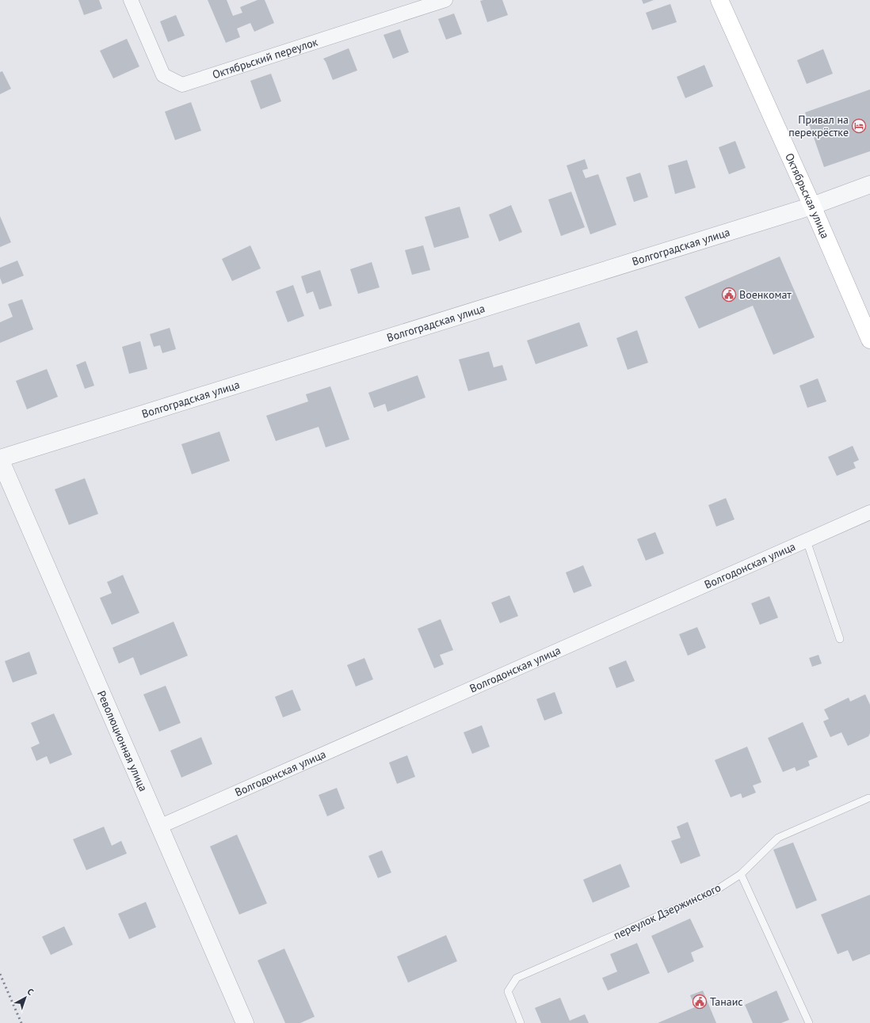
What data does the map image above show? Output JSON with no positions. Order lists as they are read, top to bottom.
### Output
{
  "streets": {
    "main road": ["Октябрьская улица"],
    "street": [
      "Октябрьский переулок",
      "Волгоградская улица",
      "Волгодонская улица",
      "Революционная улица"
    ],
    "lane": ["переулок Дзержинского"]
  },
  "crossings": [
    ["Октябрьская улица", "Волгоградская улица"],
    ["Волгоградская улица", "Революционная улица"],
    ["Волгодонская улица", "Революционная улица"]
  ],
  "places": {
    "hotel": ["Привал на перекрёстке"],
    "public building": ["Военкомат", "Танаис"]
  },
  "north": "top right"
}
